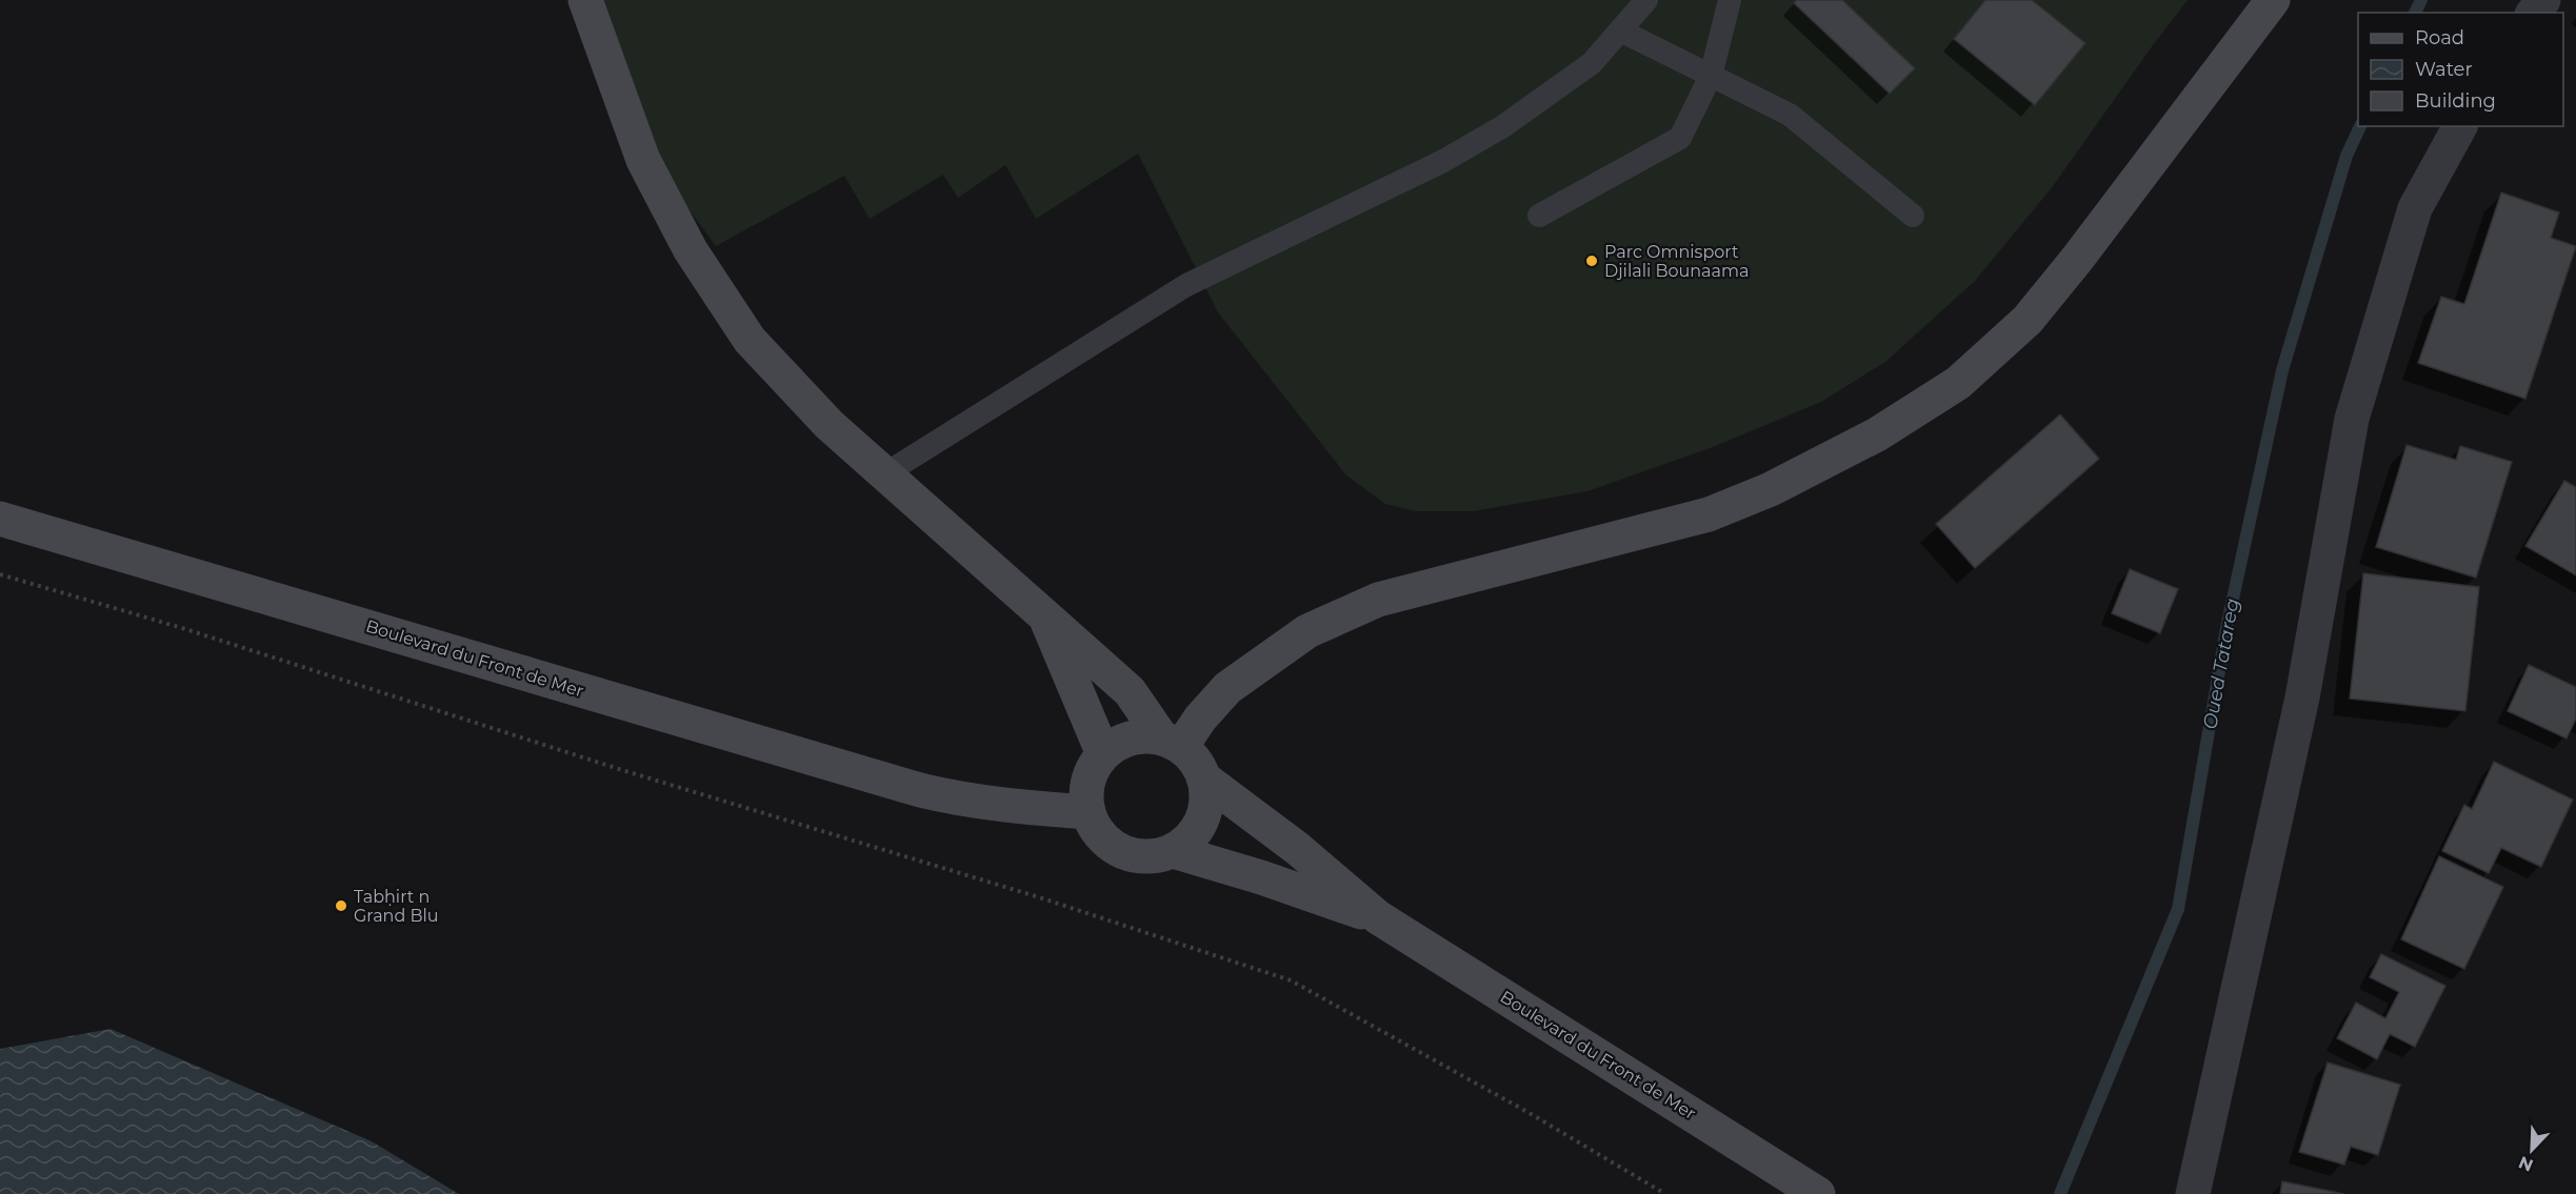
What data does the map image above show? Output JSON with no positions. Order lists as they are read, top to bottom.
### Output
{
  "streets": {
    "street": ["Boulevard du Front de Mer"]
  },
  "water": ["Oued Tatareg"],
  "places": ["Parc Omnisport Djilali Bounaama", "Tabḥirt n Grand Blu"],
  "legend": ["Road", "Water", "Building"],
  "north": "bottom left"
}
